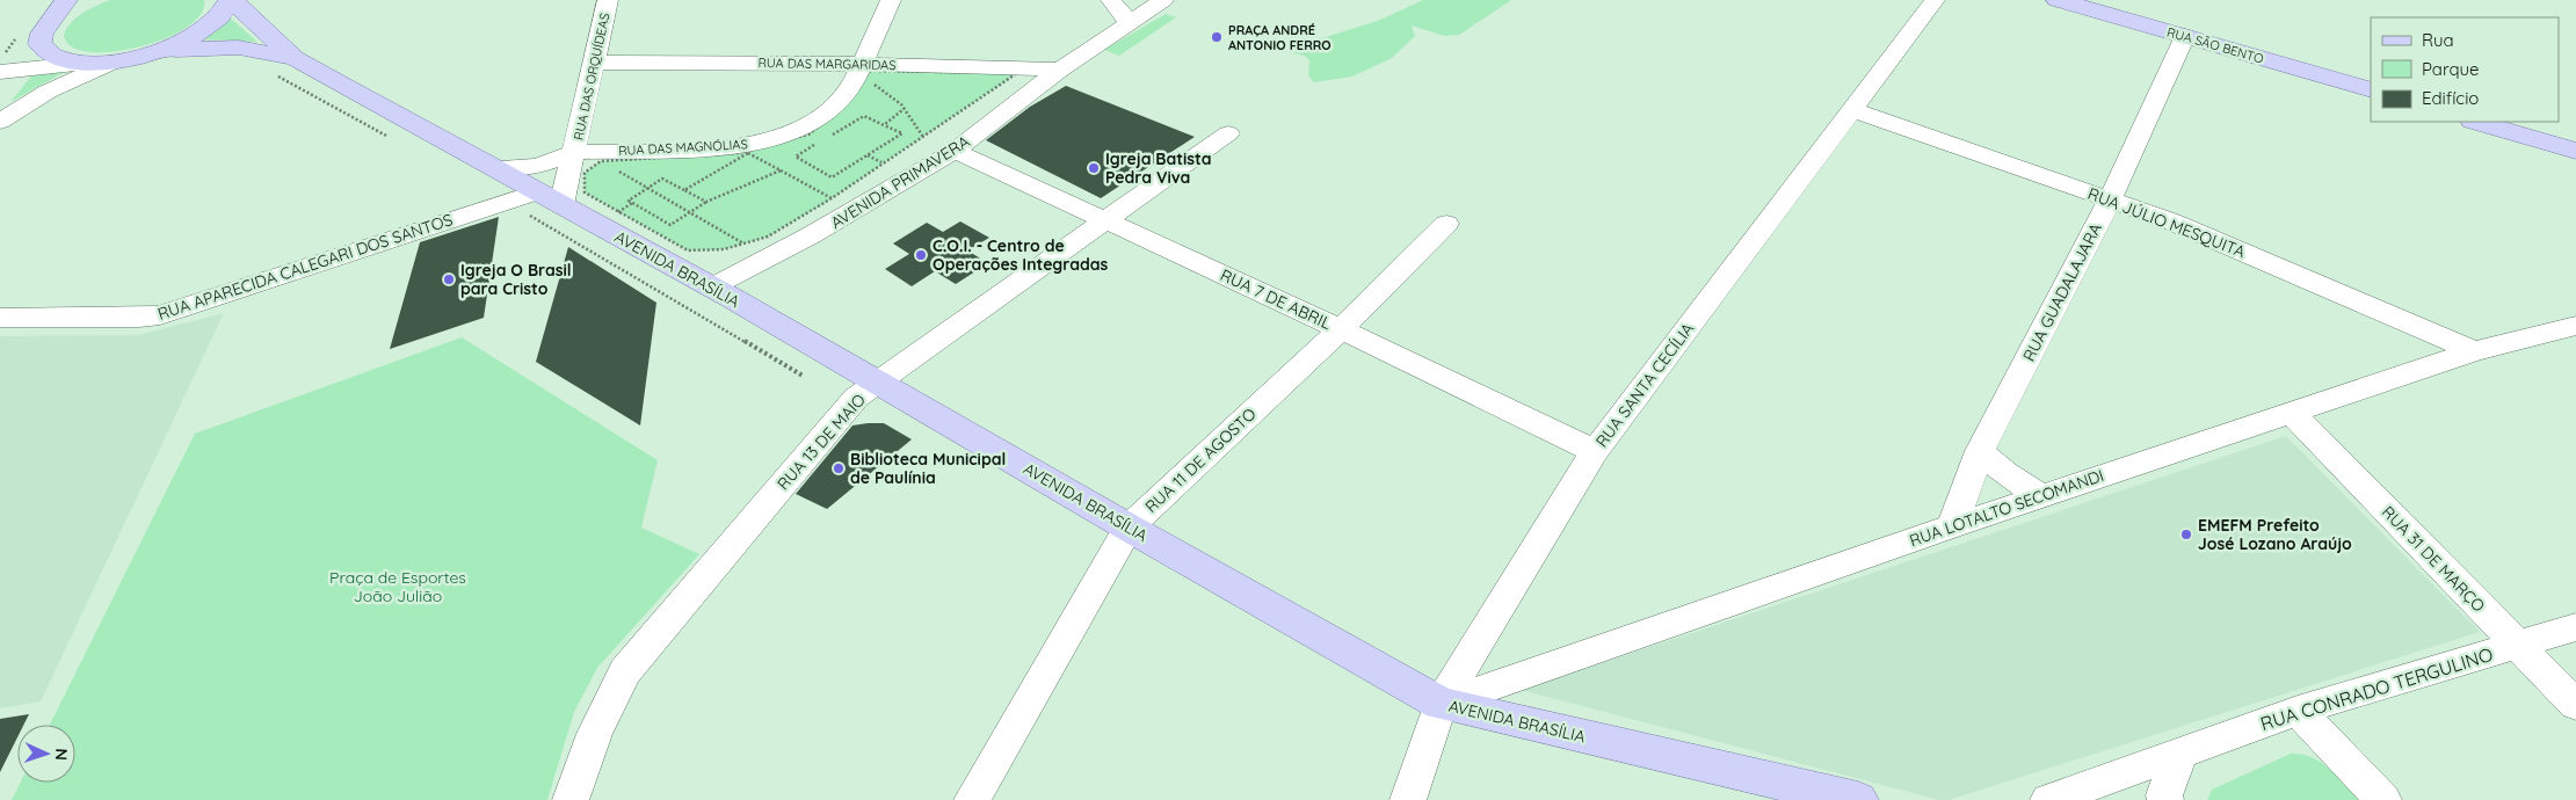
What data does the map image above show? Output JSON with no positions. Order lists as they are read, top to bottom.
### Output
{
  "streets": {
    "main road": ["RUA SÃO BENTO", "AVENIDA BRASÍLIA"],
    "street": [
      "RUA DAS MARGARIDAS",
      "RUA DAS ORQUÍDEAS",
      "RUA DAS MAGNÓLIAS",
      "AVENIDA PRIMAVERA",
      "RUA JÚLIO MESQUITA",
      "RUA APARECIDA CALEGARI DOS SANTOS",
      "RUA GUADALAJARA",
      "RUA 7 DE ABRIL",
      "RUA SANTA CECÍLIA",
      "RUA 13 DE MAIO",
      "RUA 11 DE AGOSTO",
      "RUA LOTALTO SECOMANDI",
      "RUA 31 DE MARÇO",
      "RUA CONRADO TERGULINO"
    ]
  },
  "crossings": [
    ["RUA SÃO BENTO", "RUA GUADALAJARA"],
    ["RUA DAS MARGARIDAS", "RUA DAS ORQUÍDEAS"],
    ["RUA DAS MARGARIDAS", "RUA DAS MAGNÓLIAS"],
    ["RUA DAS MARGARIDAS", "AVENIDA PRIMAVERA"],
    ["RUA DAS ORQUÍDEAS", "RUA DAS MAGNÓLIAS"],
    ["RUA DAS ORQUÍDEAS", "AVENIDA BRASÍLIA"],
    ["AVENIDA PRIMAVERA", "AVENIDA BRASÍLIA"],
    ["AVENIDA PRIMAVERA", "RUA 7 DE ABRIL"],
    ["RUA JÚLIO MESQUITA", "RUA GUADALAJARA"],
    ["RUA JÚLIO MESQUITA", "RUA SANTA CECÍLIA"],
    ["RUA JÚLIO MESQUITA", "RUA LOTALTO SECOMANDI"],
    ["RUA APARECIDA CALEGARI DOS SANTOS", "AVENIDA BRASÍLIA"],
    ["AVENIDA BRASÍLIA", "RUA SANTA CECÍLIA"],
    ["AVENIDA BRASÍLIA", "RUA 13 DE MAIO"],
    ["AVENIDA BRASÍLIA", "RUA 11 DE AGOSTO"],
    ["AVENIDA BRASÍLIA", "RUA LOTALTO SECOMANDI"],
    ["RUA GUADALAJARA", "RUA LOTALTO SECOMANDI"],
    ["RUA 7 DE ABRIL", "RUA SANTA CECÍLIA"],
    ["RUA 7 DE ABRIL", "RUA 13 DE MAIO"],
    ["RUA 7 DE ABRIL", "RUA 11 DE AGOSTO"],
    ["RUA SANTA CECÍLIA", "RUA LOTALTO SECOMANDI"],
    ["RUA LOTALTO SECOMANDI", "RUA 31 DE MARÇO"],
    ["RUA 31 DE MARÇO", "RUA CONRADO TERGULINO"]
  ],
  "parks": ["Praça de Esportes João Julião"],
  "places": [
    "PRAÇA ANDRÉ ANTONIO FERRO",
    "Igreja Batista Pedra Viva",
    "C.O.I. - Centro de Operações Integradas",
    "Igreja O Brasil para Cristo",
    "Biblioteca Municipal de Paulínia",
    "EMEFM Prefeito José Lozano Araújo"
  ],
  "legend": ["Rua", "Parque", "Edifício"],
  "north": "right"
}
